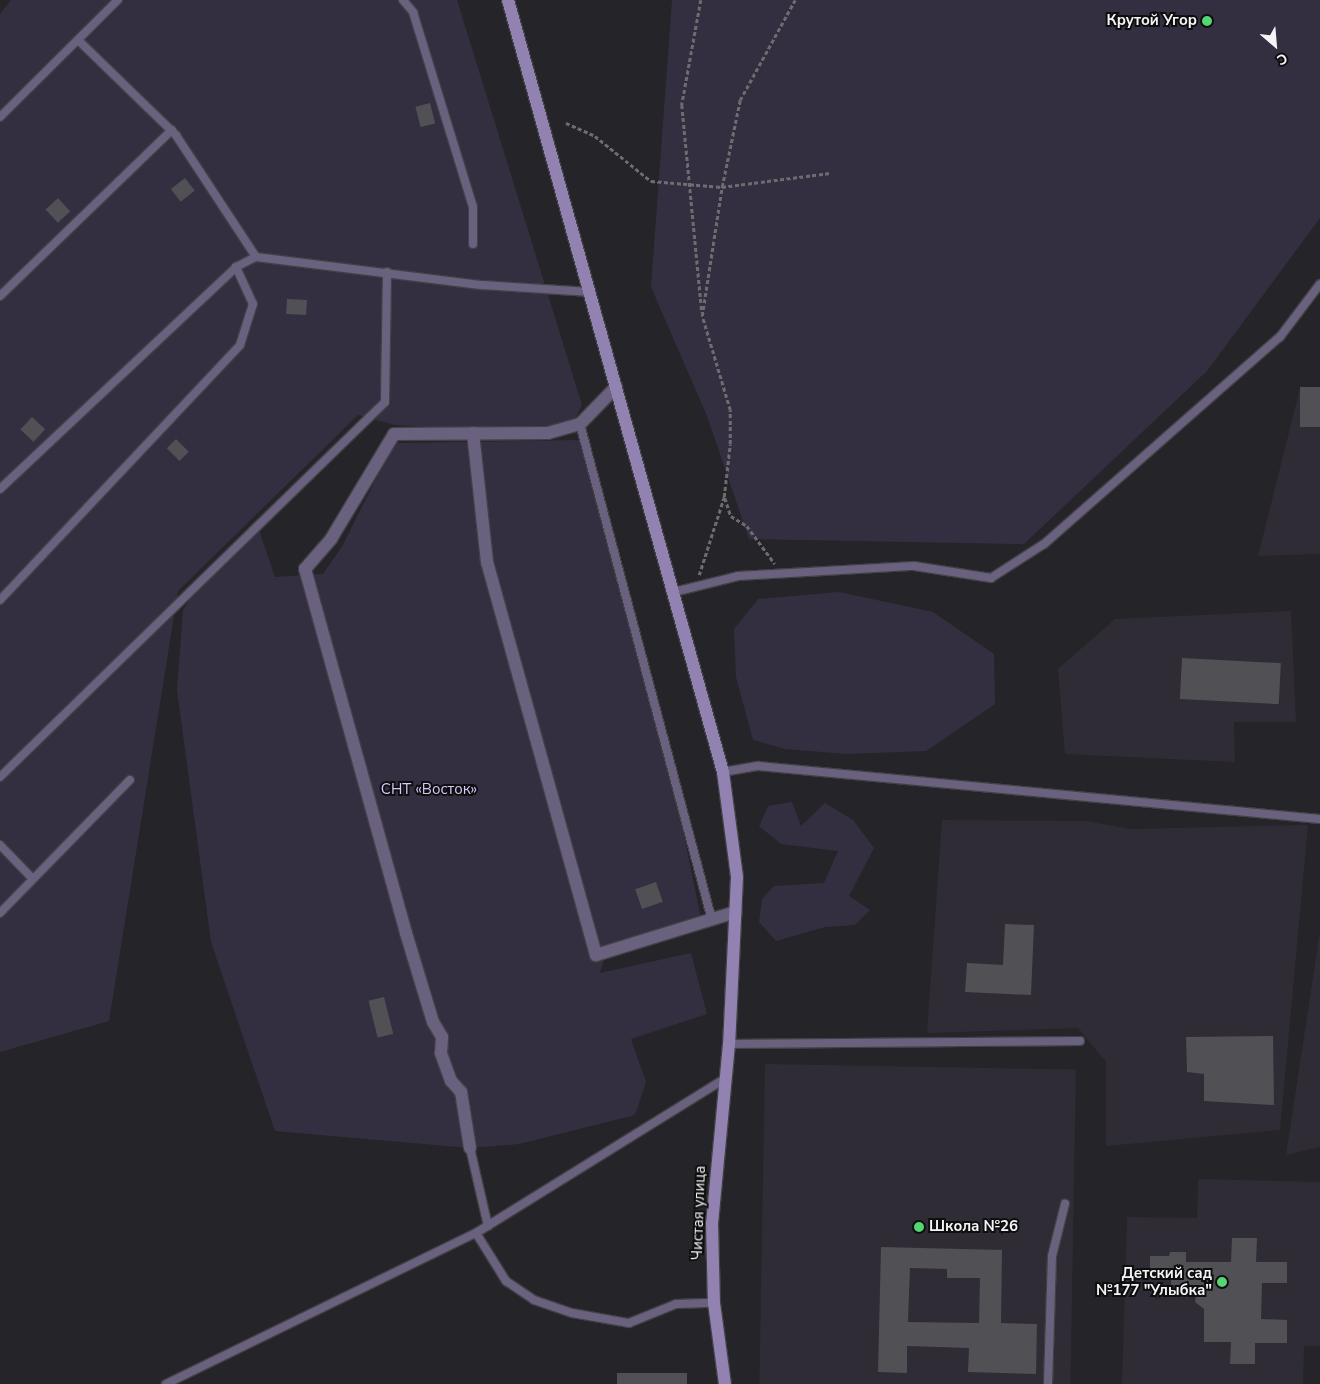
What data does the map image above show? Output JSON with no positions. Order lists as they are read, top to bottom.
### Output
{
  "streets": {
    "main road": ["Чистая улица"]
  },
  "parks": ["СНТ «Восток»"],
  "places": ["Крутой Угор", "Школа №26", "Детский сад №177 \"Улыбка\""],
  "north": "bottom right"
}
